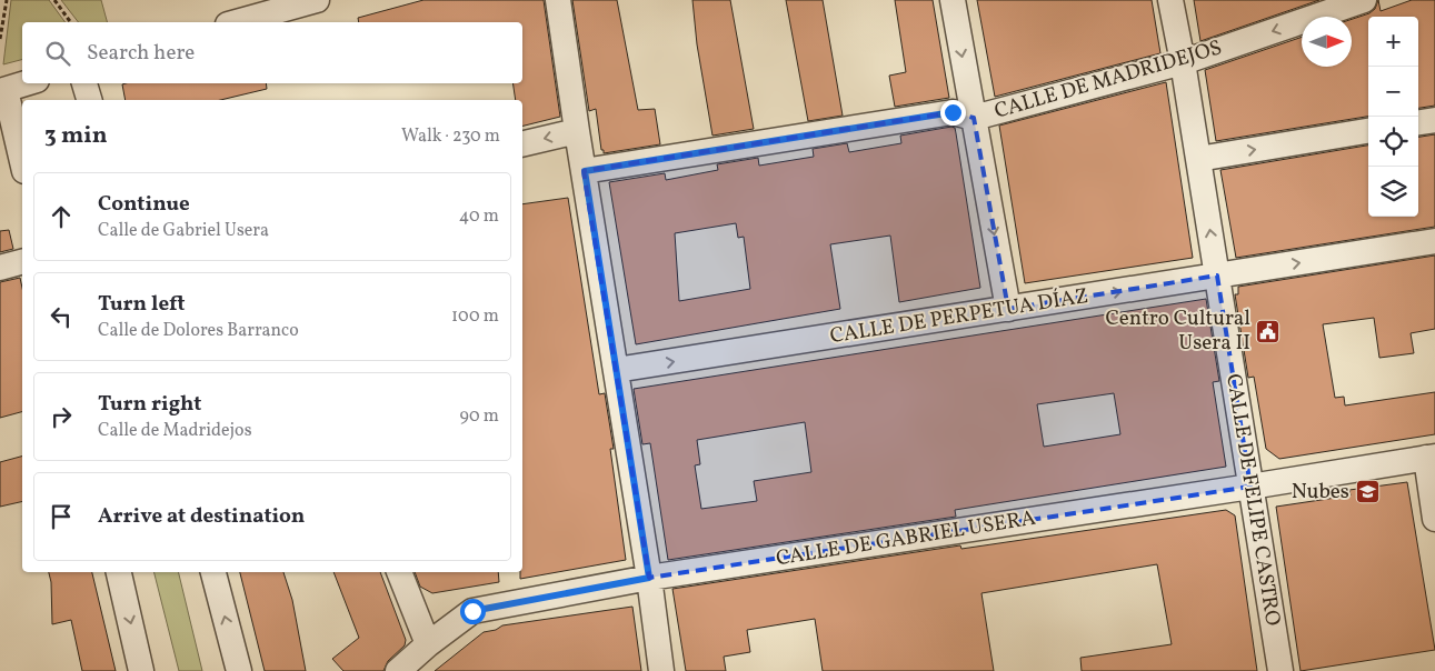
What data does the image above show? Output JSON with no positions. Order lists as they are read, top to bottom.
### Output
{
  "streets": {
    "street": [
      "CALLE DE MADRIDEJOS",
      "CALLE DE PERPETUA DÍAZ",
      "CALLE DE FELIPE CASTRO",
      "CALLE DE GABRIEL USERA"
    ]
  },
  "crossings": [
    ["CALLE DE MADRIDEJOS", "CALLE DE FELIPE CASTRO"],
    ["CALLE DE PERPETUA DÍAZ", "CALLE DE FELIPE CASTRO"],
    ["CALLE DE FELIPE CASTRO", "CALLE DE GABRIEL USERA"]
  ],
  "one_way": ["CALLE DE PERPETUA DÍAZ"],
  "places": {
    "public building": ["Centro Cultural Usera II"],
    "school or university": ["Nubes"]
  },
  "north": "right",
  "page": {
    "map_buttons": ["+", "−"],
    "search": "Search here",
    "heading": ["3 min", "Walk · 230 m"],
    "list": [
      ["Continue", "Calle de Gabriel Usera", "40 m"],
      ["Turn left", "Calle de Dolores Barranco", "100 m"],
      ["Turn right", "Calle de Madridejos", "90 m"],
      "Arrive at destination"
    ]
  }
}
